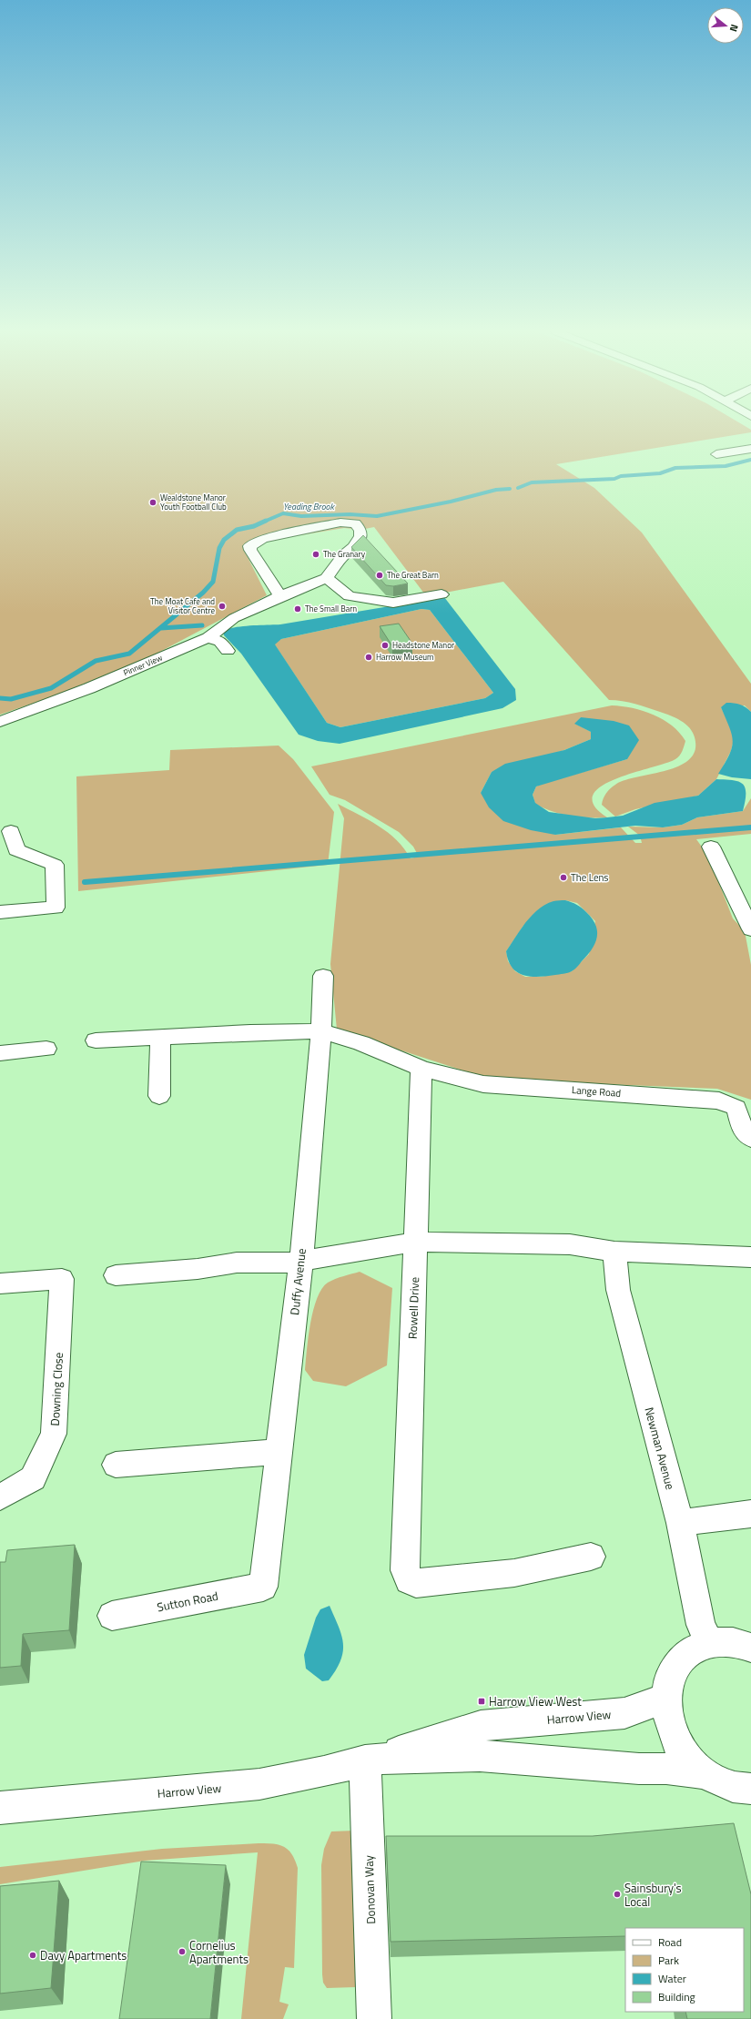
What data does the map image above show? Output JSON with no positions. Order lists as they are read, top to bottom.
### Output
{
  "streets": {
    "street": [
      "Pinner View",
      "Lange Road",
      "Duffy Avenue",
      "Rowell Drive",
      "Downing Close",
      "Newman Avenue",
      "Sutton Road",
      "Harrow View",
      "Donovan Way"
    ]
  },
  "crossings": [
    ["Lange Road", "Rowell Drive"],
    ["Duffy Avenue", "Sutton Road"],
    ["Harrow View", "Donovan Way"]
  ],
  "water": ["Yeading Brook"],
  "places": {
    "other": [
      "Wealdstone Manor Youth Football Club",
      "The Granary",
      "The Great Barn",
      "The Moat Cafe and Visitor Centre",
      "The Small Barn",
      "Headstone Manor",
      "Harrow Museum",
      "The Lens",
      "Sainsbury's Local",
      "Cornelius Apartments",
      "Davy Apartments"
    ],
    "transit": ["Harrow View West"]
  },
  "legend": [
    "Road",
    "Park",
    "Water",
    "Building"
  ],
  "north": "right"
}
